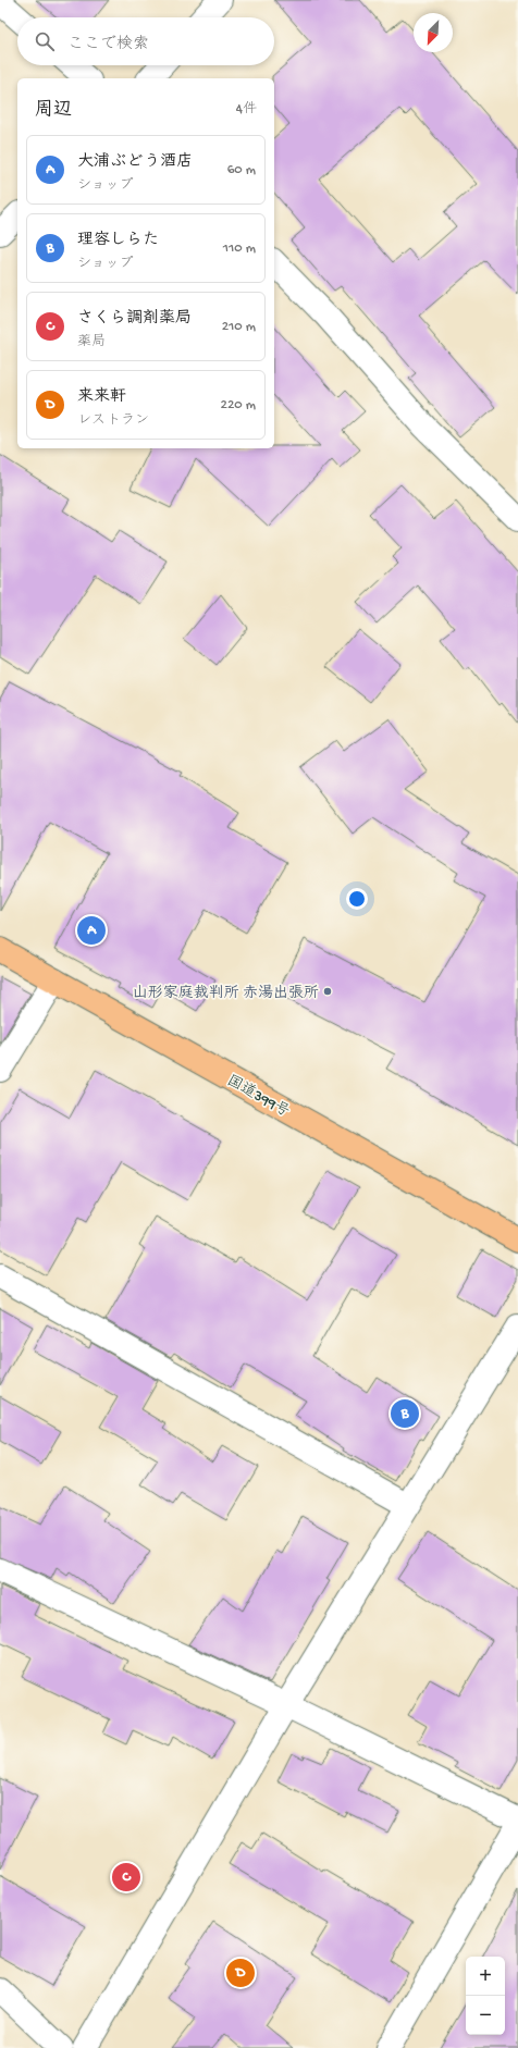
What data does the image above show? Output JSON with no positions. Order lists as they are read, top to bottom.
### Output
{
  "streets": {
    "highway": ["国道399号"]
  },
  "places": ["山形家庭裁判所 赤湯出張所"],
  "north": "bottom left",
  "page": {
    "search": "ここで検索",
    "heading": ["周辺", "4件"],
    "list": [
      {
        "mark": "A",
        "name": "大浦ぶどう酒店",
        "note": "ショップ",
        "value": "60 m"
      },
      {
        "mark": "B",
        "name": "理容しらた",
        "note": "ショップ",
        "value": "110 m"
      },
      {
        "mark": "C",
        "name": "さくら調剤薬局",
        "note": "薬局",
        "value": "210 m"
      },
      {
        "mark": "D",
        "name": "来来軒",
        "note": "レストラン",
        "value": "220 m"
      }
    ],
    "pins": [
      "A",
      "B",
      "C",
      "D"
    ],
    "map_buttons": ["+", "−"]
  }
}
